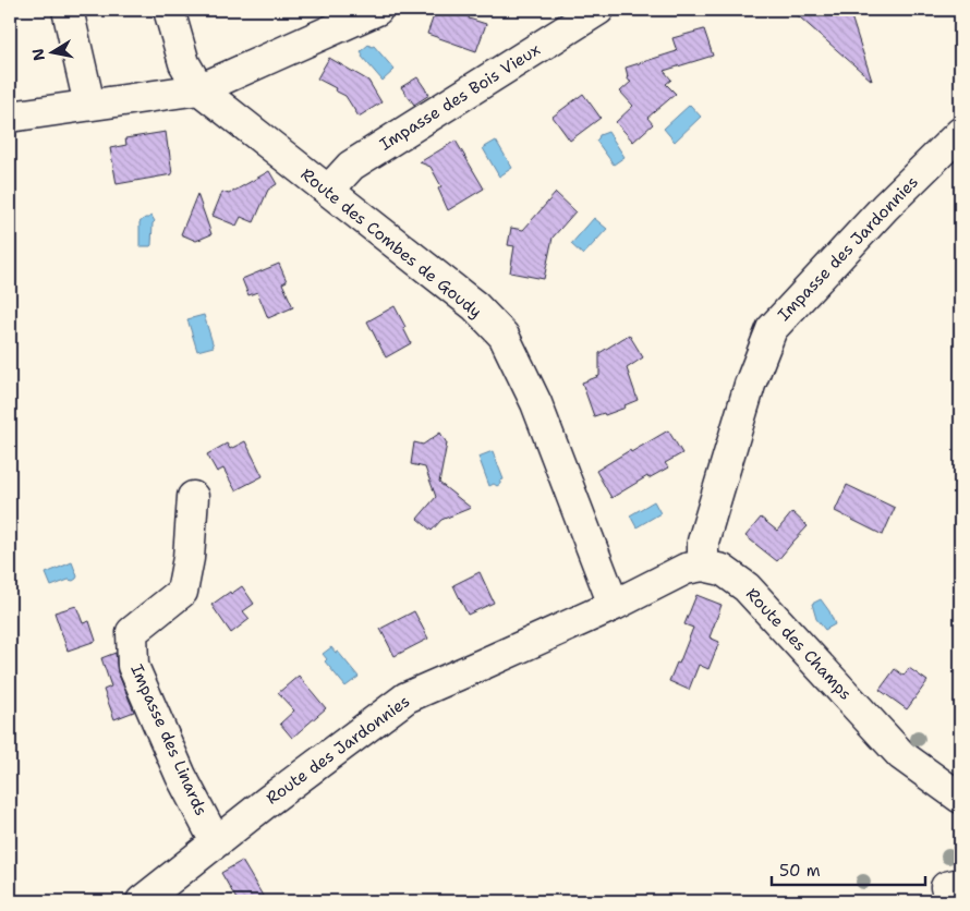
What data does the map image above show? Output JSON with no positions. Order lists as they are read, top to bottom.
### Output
{
  "streets": {
    "street": [
      "Impasse des Bois Vieux",
      "Route des Combes de Goudy",
      "Impasse des Jardonnies",
      "Route des Champs",
      "Impasse des Linards",
      "Route des Jardonnies"
    ]
  },
  "crossings": [
    ["Impasse des Bois Vieux", "Route des Combes de Goudy"],
    ["Route des Combes de Goudy", "Route des Jardonnies"],
    ["Impasse des Jardonnies", "Route des Champs"],
    ["Impasse des Linards", "Route des Jardonnies"]
  ],
  "scale_bar": "50 m",
  "north": "left"
}
